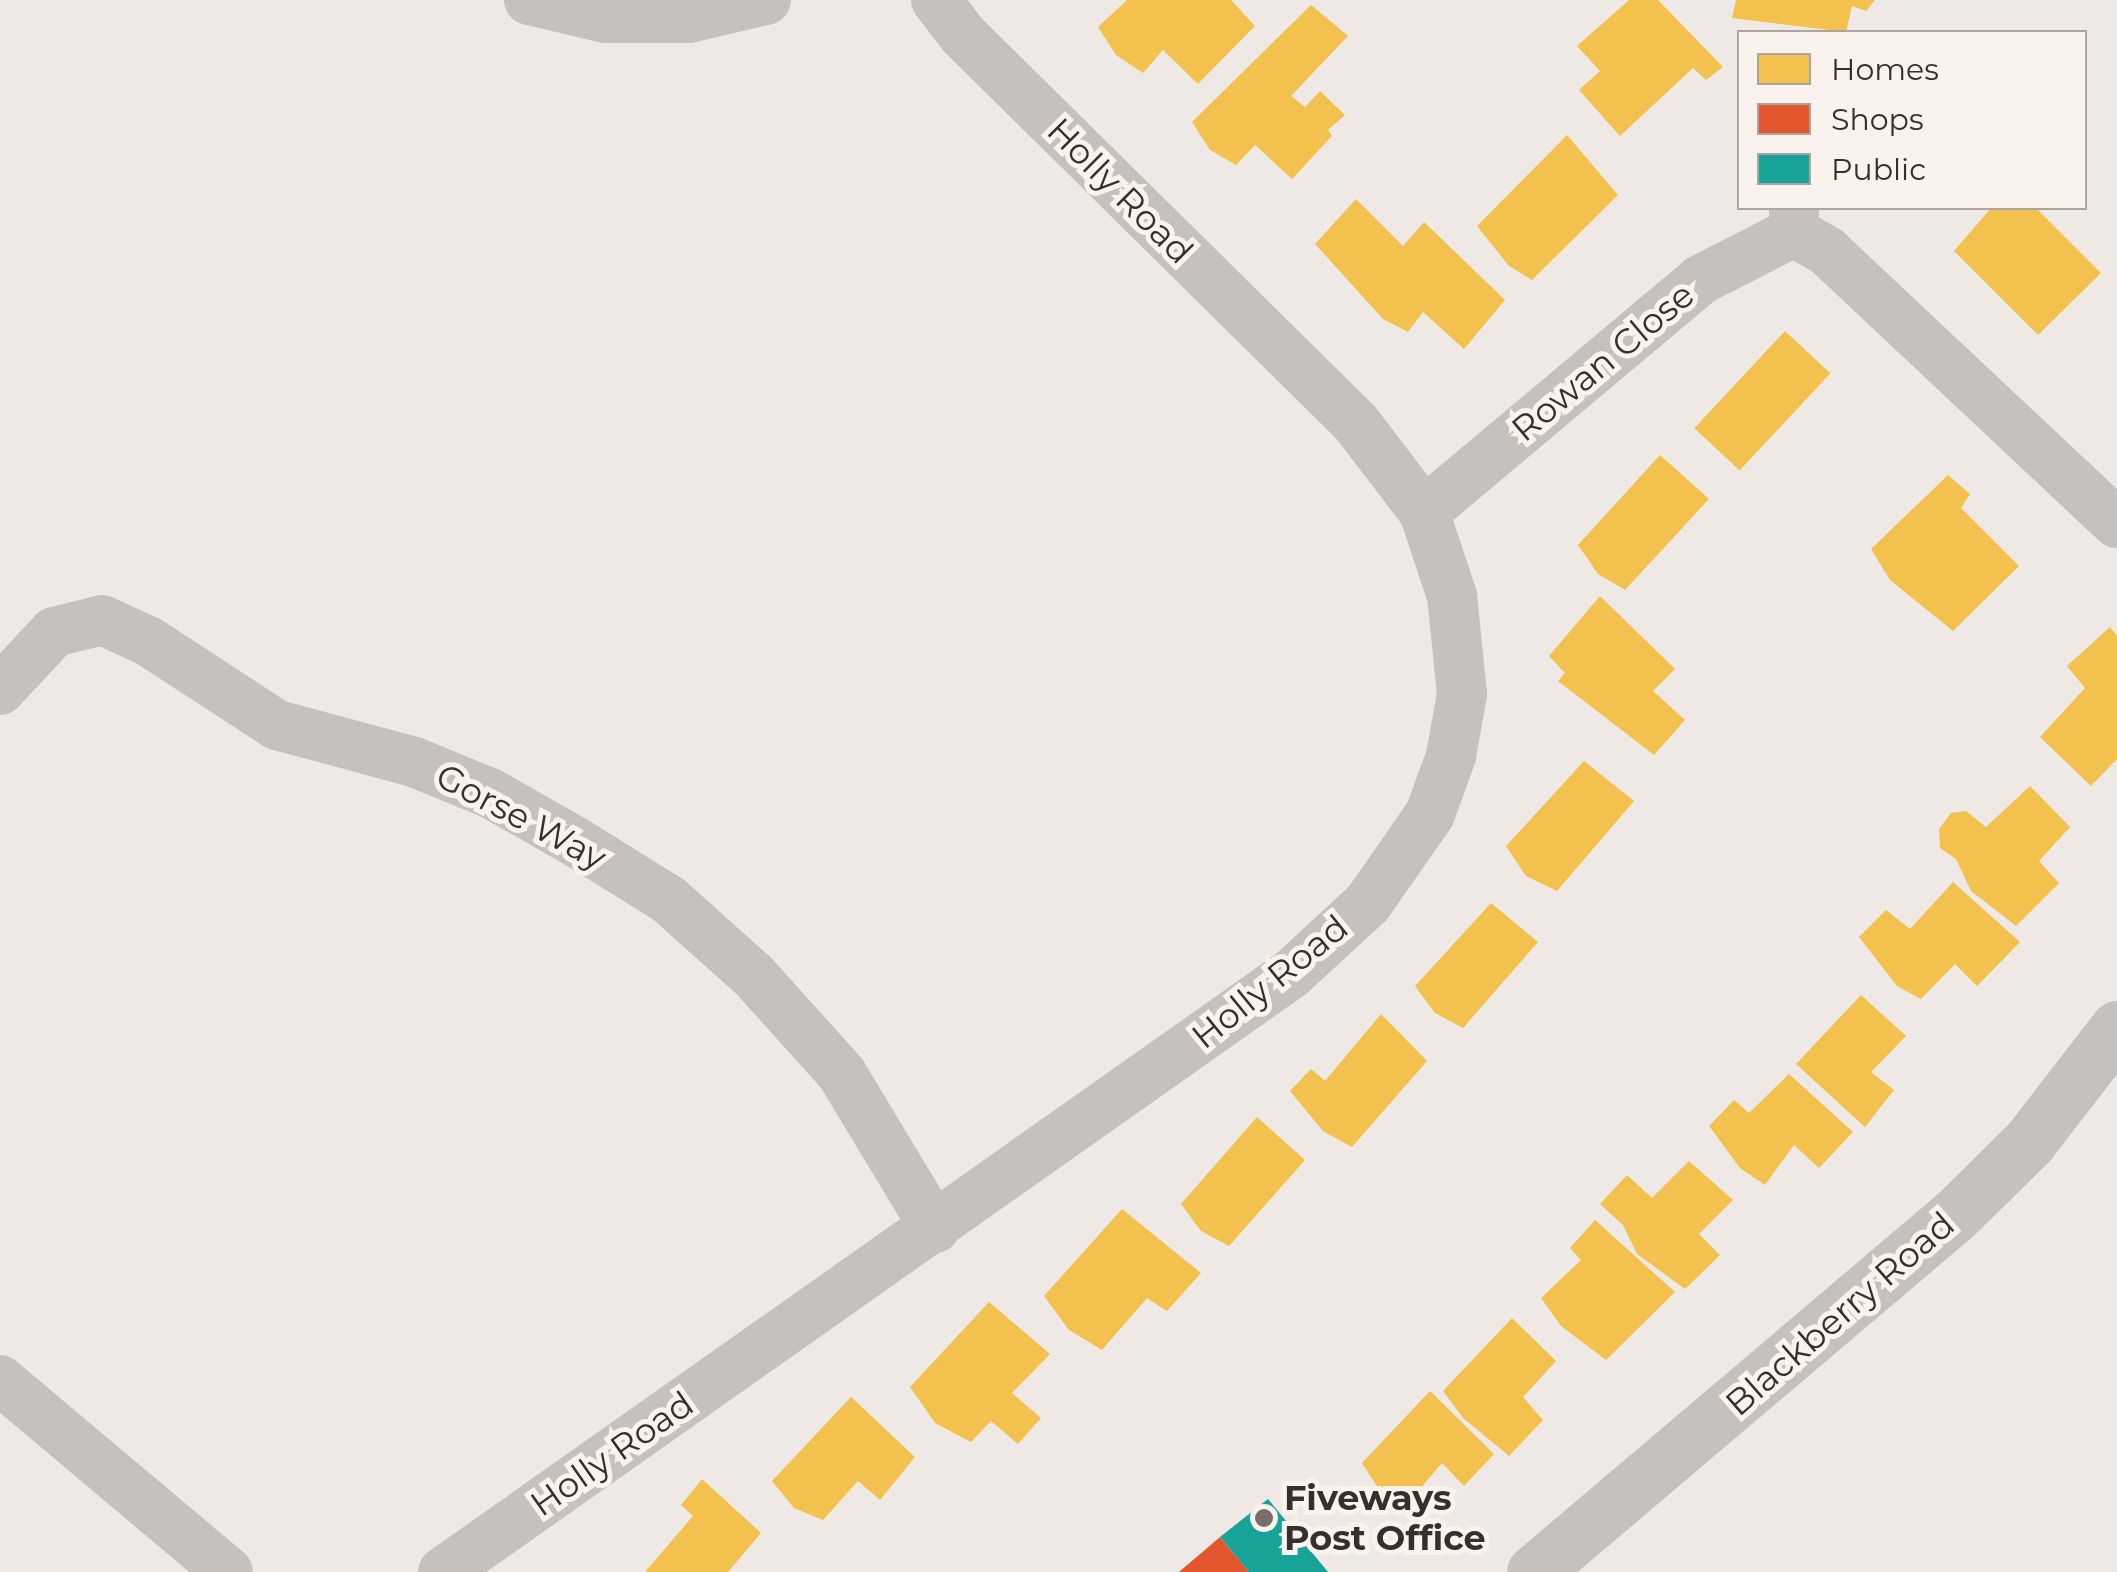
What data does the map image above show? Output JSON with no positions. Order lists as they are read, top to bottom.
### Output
{
  "streets": {
    "street": [
      "Holly Road",
      "Rowan Close",
      "Gorse Way",
      "Blackberry Road"
    ]
  },
  "crossings": [
    ["Holly Road", "Rowan Close"],
    ["Holly Road", "Gorse Way"]
  ],
  "places": ["Fiveways Post Office"],
  "legend": ["Homes", "Shops", "Public"]
}
